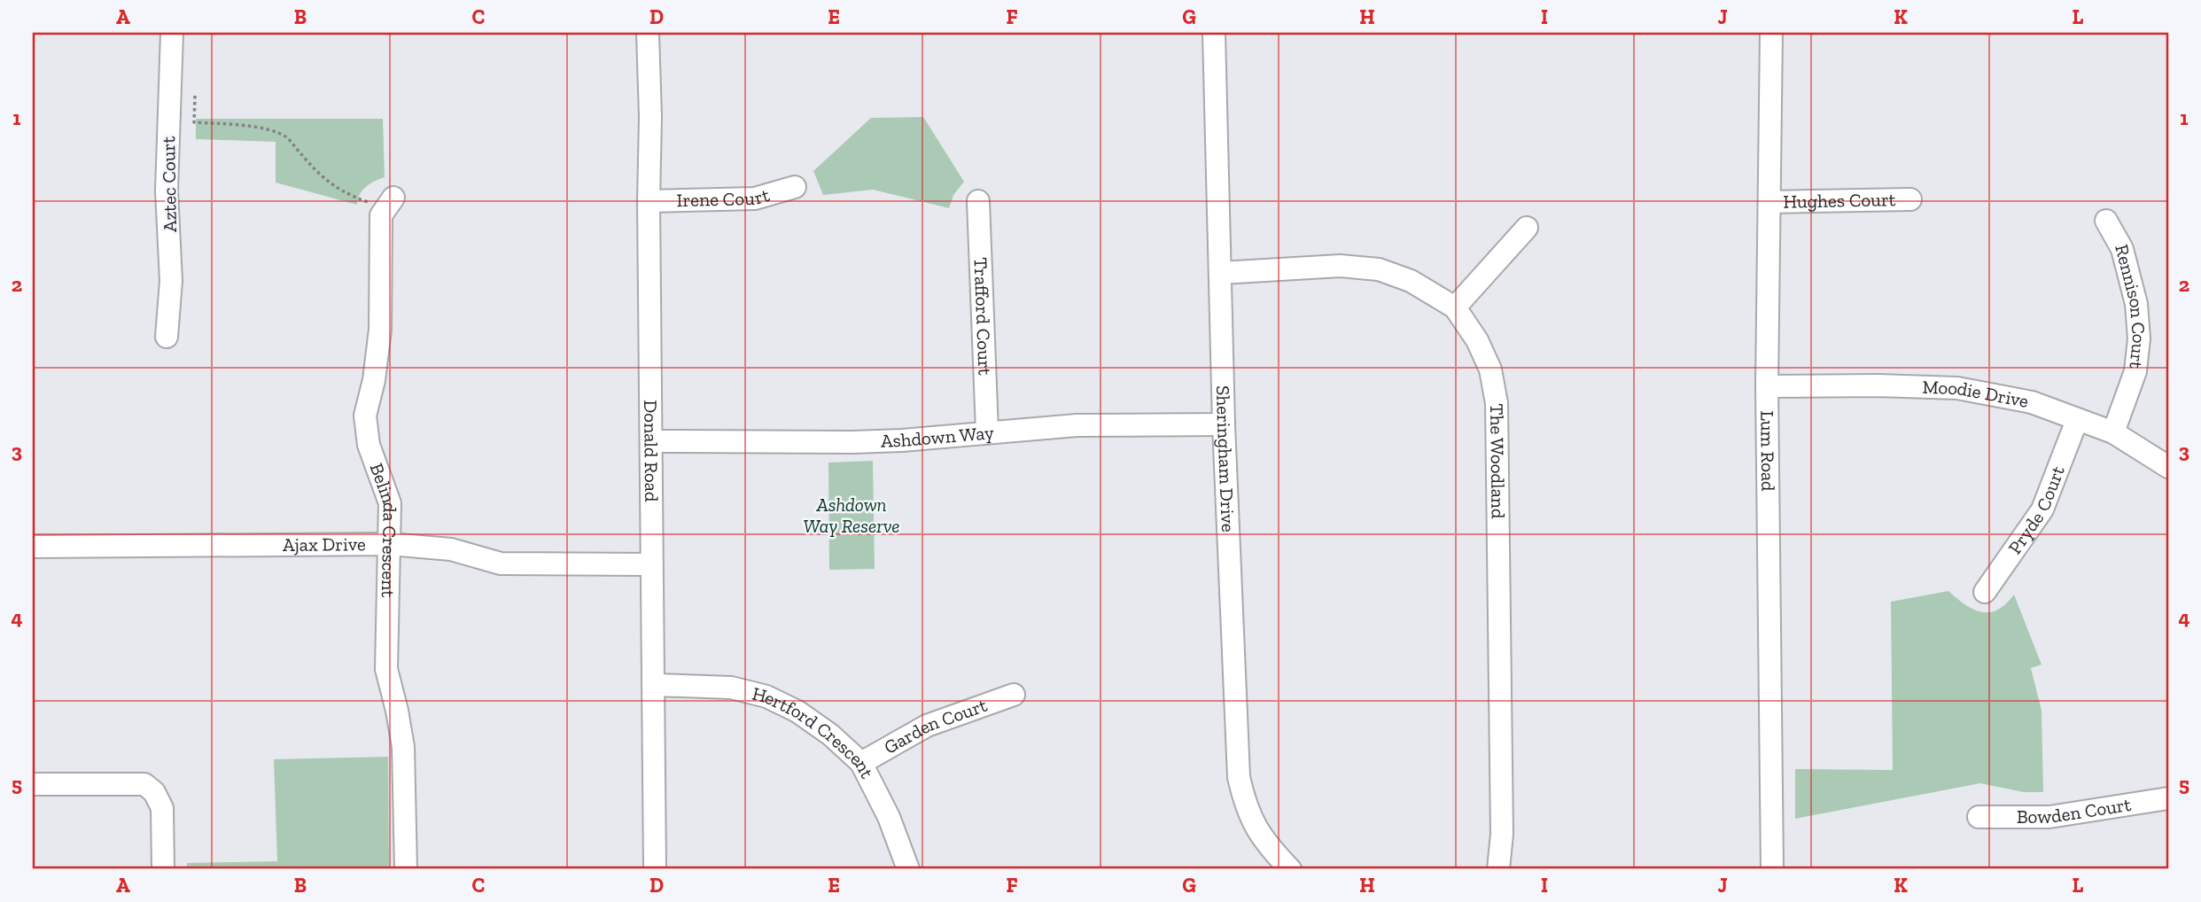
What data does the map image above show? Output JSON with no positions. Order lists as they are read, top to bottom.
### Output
{
  "streets": {
    "street": [
      "Aztec Court",
      "Irene Court",
      "Hughes Court",
      "Rennison Court",
      "Trafford Court",
      "Moodie Drive",
      "Ashdown Way",
      "Donald Road",
      "Lum Road",
      "Sheringham Drive",
      "The Woodland",
      "Pryde Court",
      "Belinda Crescent",
      "Ajax Drive",
      "Garden Court",
      "Hertford Crescent",
      "Bowden Court"
    ]
  },
  "crossings": [
    ["Irene Court", "Donald Road"],
    ["Hughes Court", "Lum Road"],
    ["Rennison Court", "Moodie Drive"],
    ["Trafford Court", "Ashdown Way"],
    ["Moodie Drive", "Lum Road"],
    ["Moodie Drive", "Pryde Court"],
    ["Ashdown Way", "Donald Road"],
    ["Ashdown Way", "Sheringham Drive"],
    ["Donald Road", "Ajax Drive"],
    ["Donald Road", "Hertford Crescent"],
    ["Sheringham Drive", "The Woodland"],
    ["Belinda Crescent", "Ajax Drive"],
    ["Garden Court", "Hertford Crescent"]
  ],
  "parks": ["Ashdown Way Reserve"],
  "grid": {
    "columns": [
      "A",
      "B",
      "C",
      "D",
      "E",
      "F",
      "G",
      "H",
      "I",
      "J",
      "K",
      "L"
    ],
    "rows": [
      "1",
      "2",
      "3",
      "4",
      "5"
    ]
  }
}
